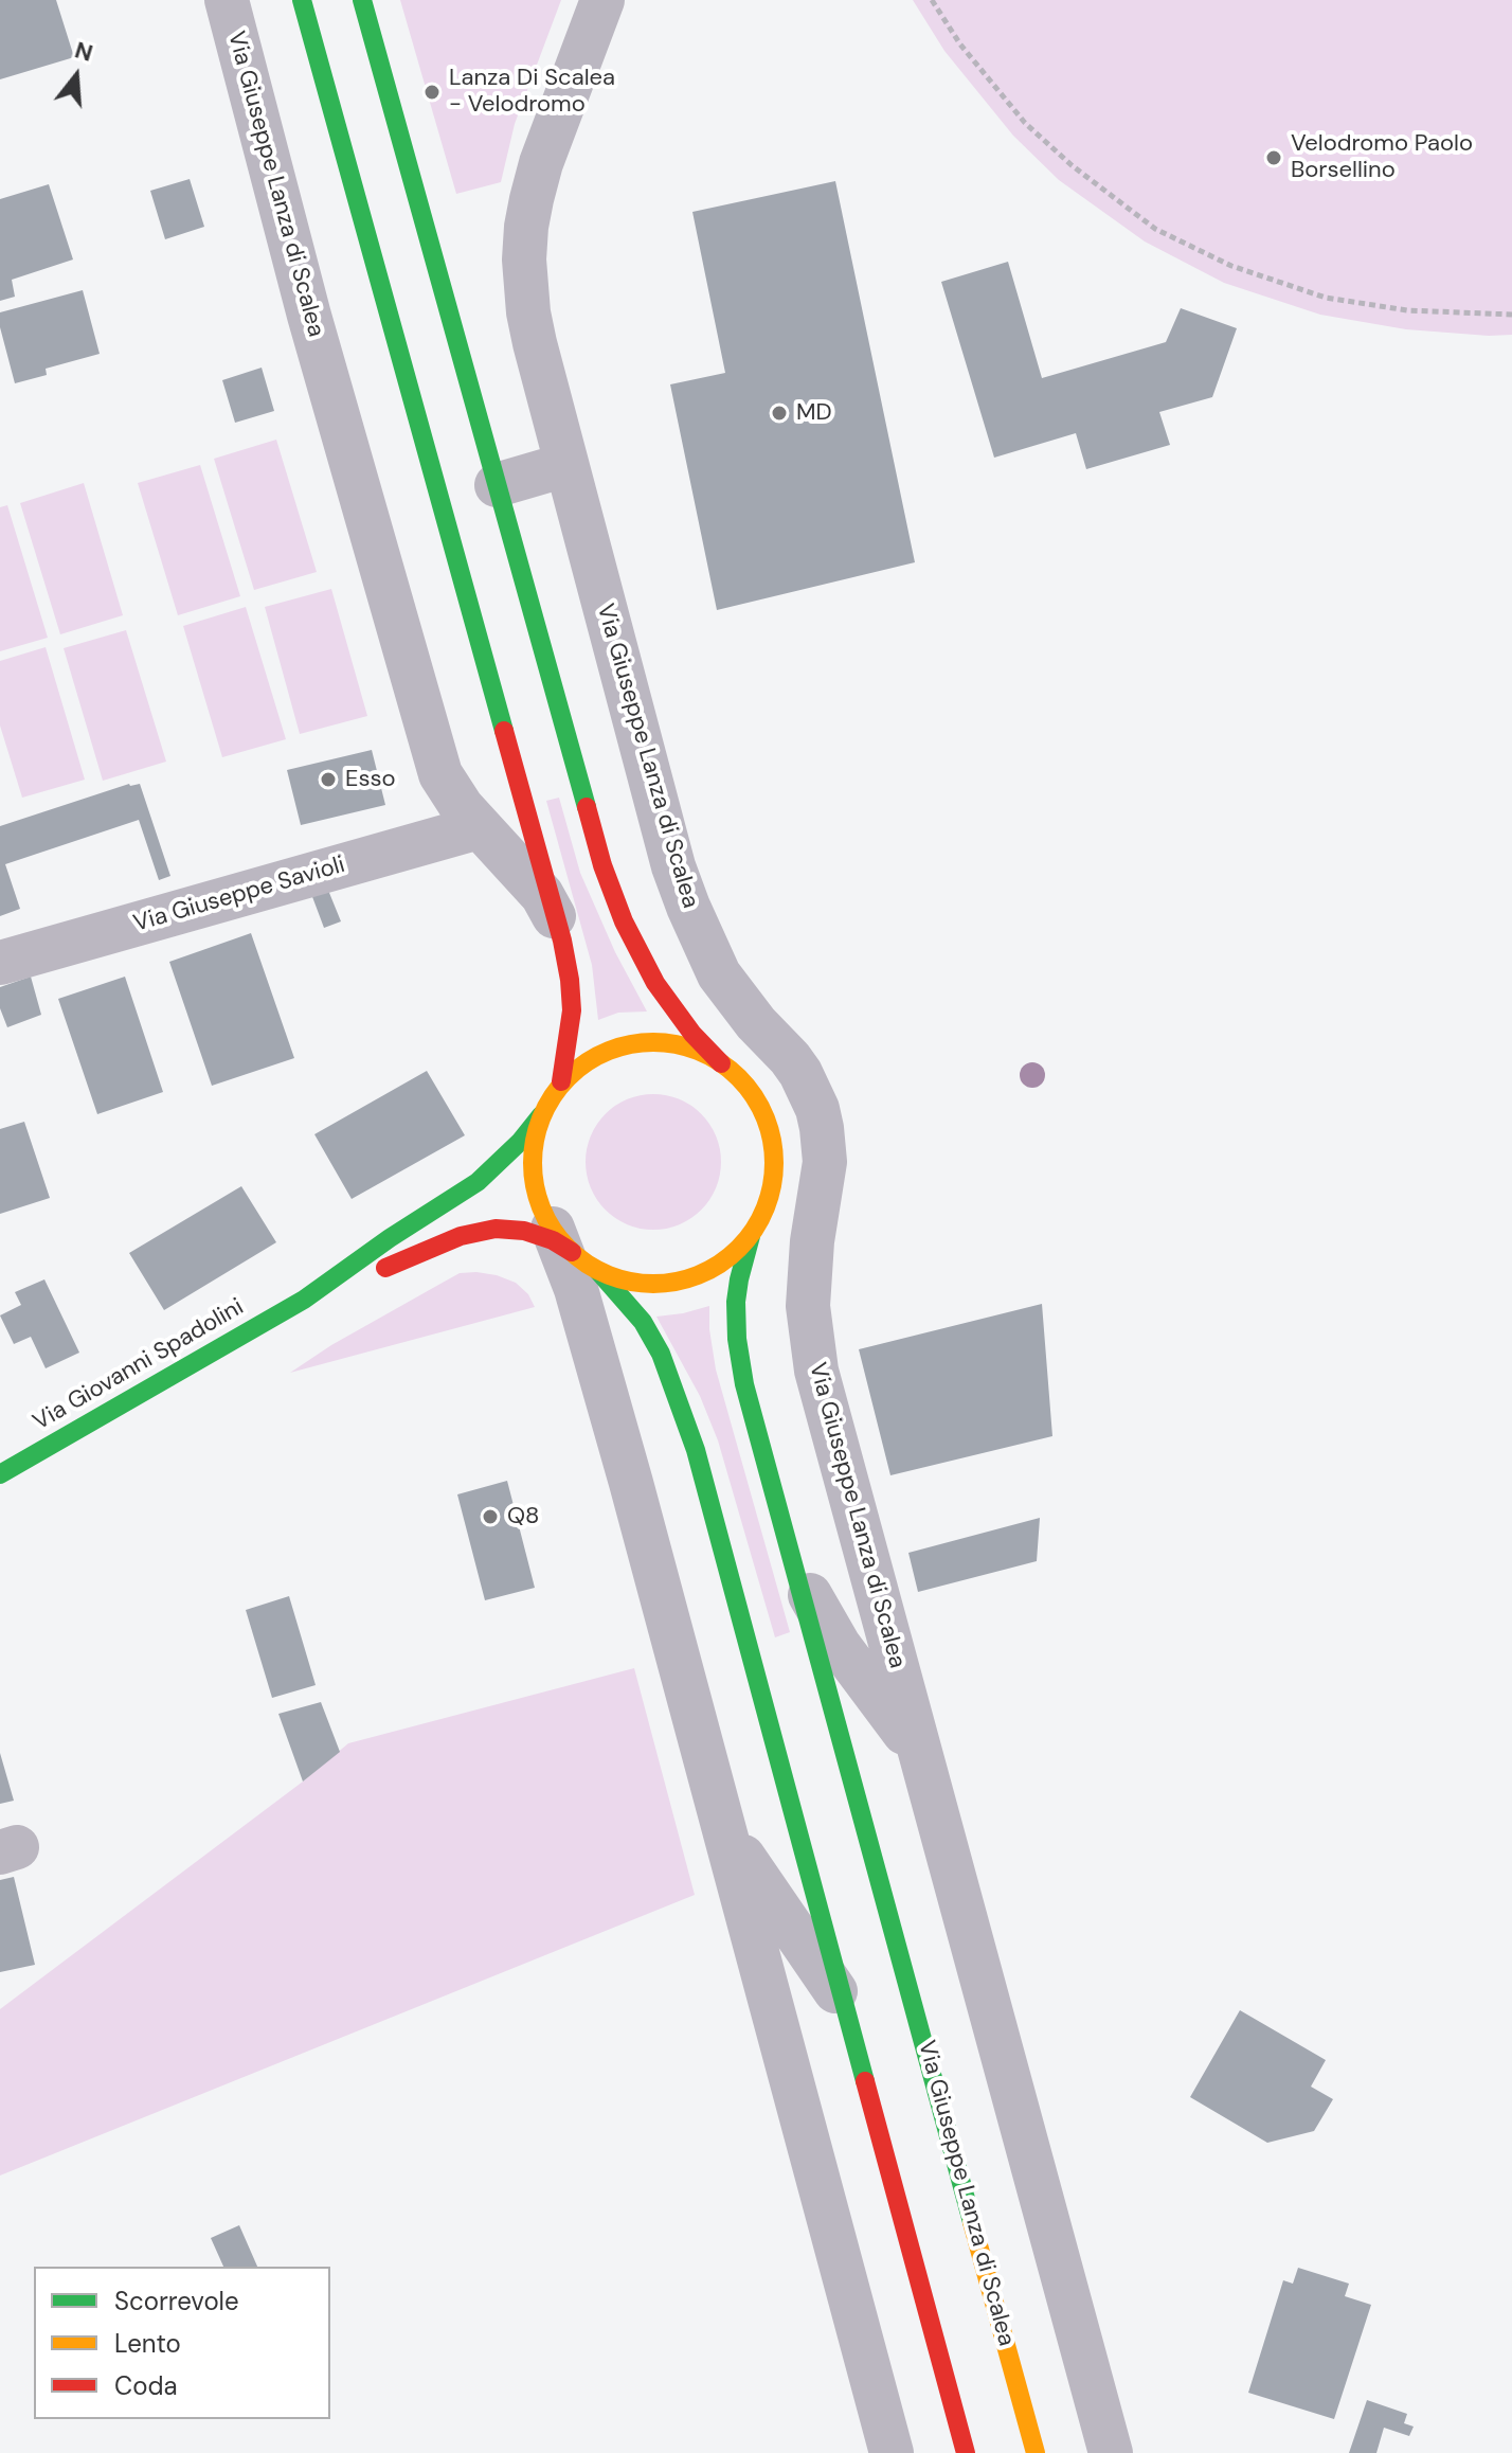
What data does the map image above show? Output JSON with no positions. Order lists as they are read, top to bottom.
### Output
{
  "streets": {
    "street": ["Via Giuseppe Lanza di Scalea", "Via Giuseppe Savioli", "Via Giovanni Spadolini"]
  },
  "crossings": [
    ["Via Giuseppe Lanza di Scalea", "Via Giuseppe Savioli"],
    ["Via Giuseppe Lanza di Scalea", "Via Giovanni Spadolini"]
  ],
  "places": [
    "Lanza Di Scalea - Velodromo",
    "Velodromo Paolo Borsellino",
    "MD",
    "Esso",
    "Q8"
  ],
  "legend": ["Scorrevole", "Lento", "Coda"],
  "north": "top"
}
